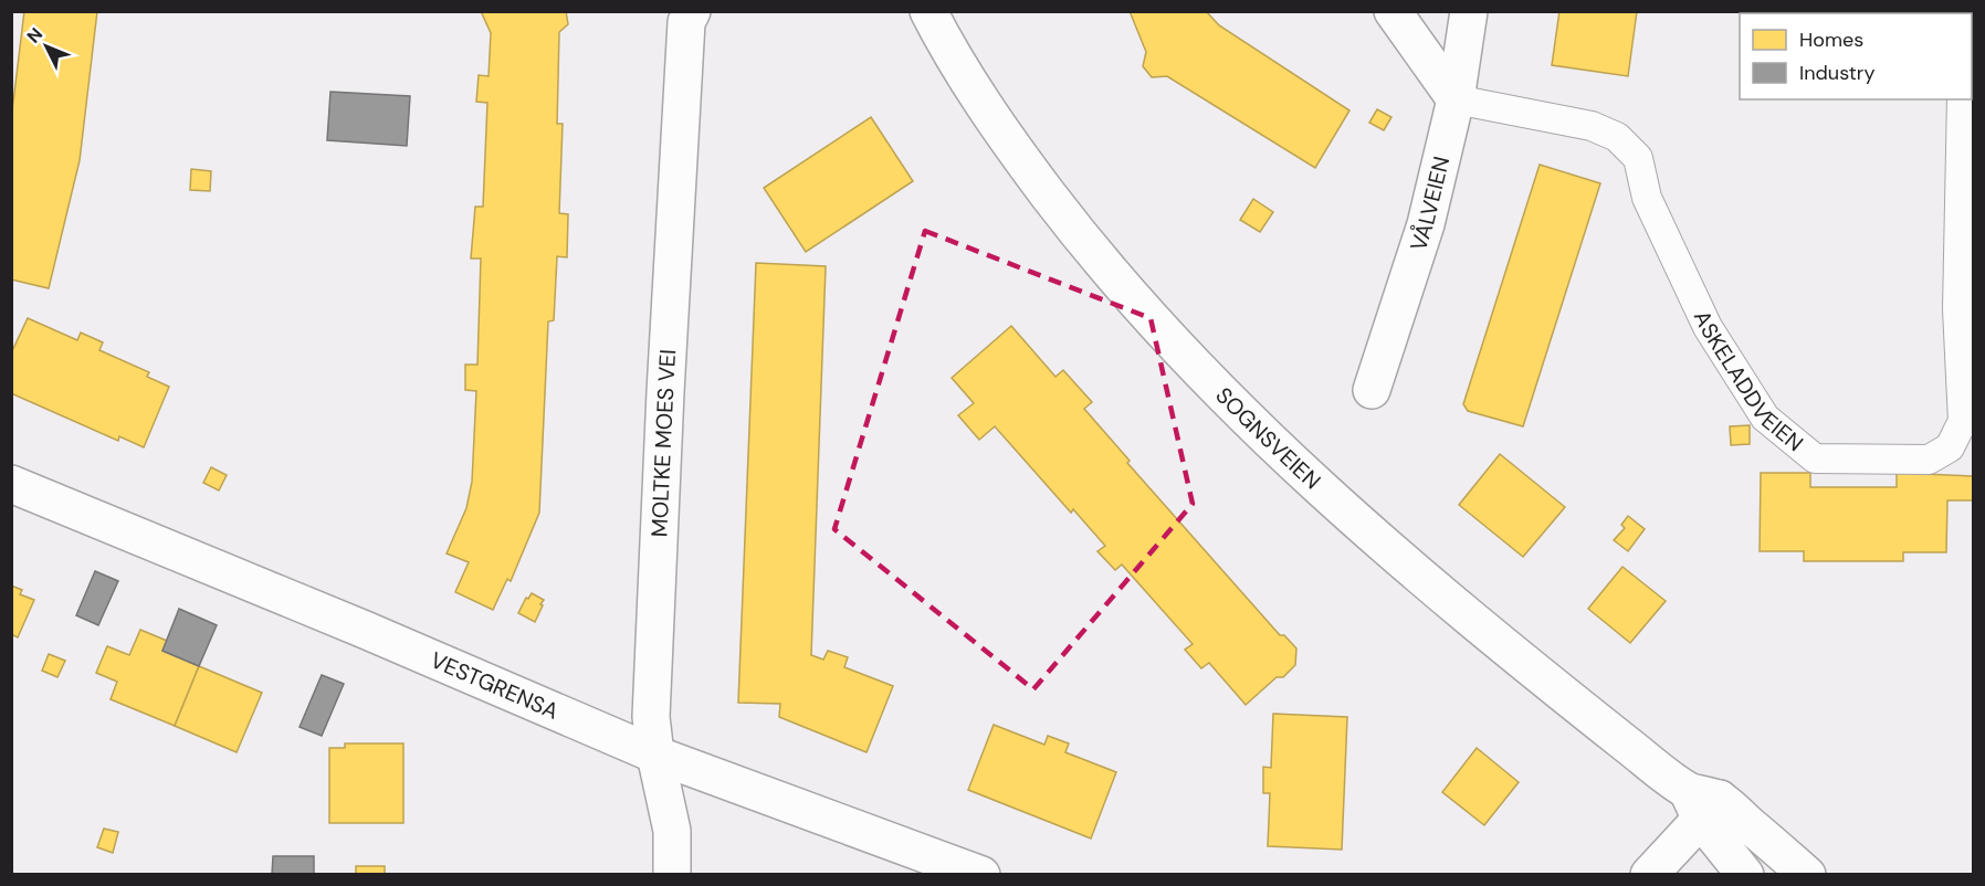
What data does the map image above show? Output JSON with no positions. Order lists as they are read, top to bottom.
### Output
{
  "streets": {
    "street": [
      "VÅLVEIEN",
      "SOGNSVEIEN",
      "MOLTKE MOES VEI",
      "VESTGRENSA"
    ],
    "lane": ["ASKELADDVEIEN"]
  },
  "crossings": [
    ["VÅLVEIEN", "ASKELADDVEIEN"],
    ["MOLTKE MOES VEI", "VESTGRENSA"]
  ],
  "legend": ["Homes", "Industry"],
  "north": "top left"
}
